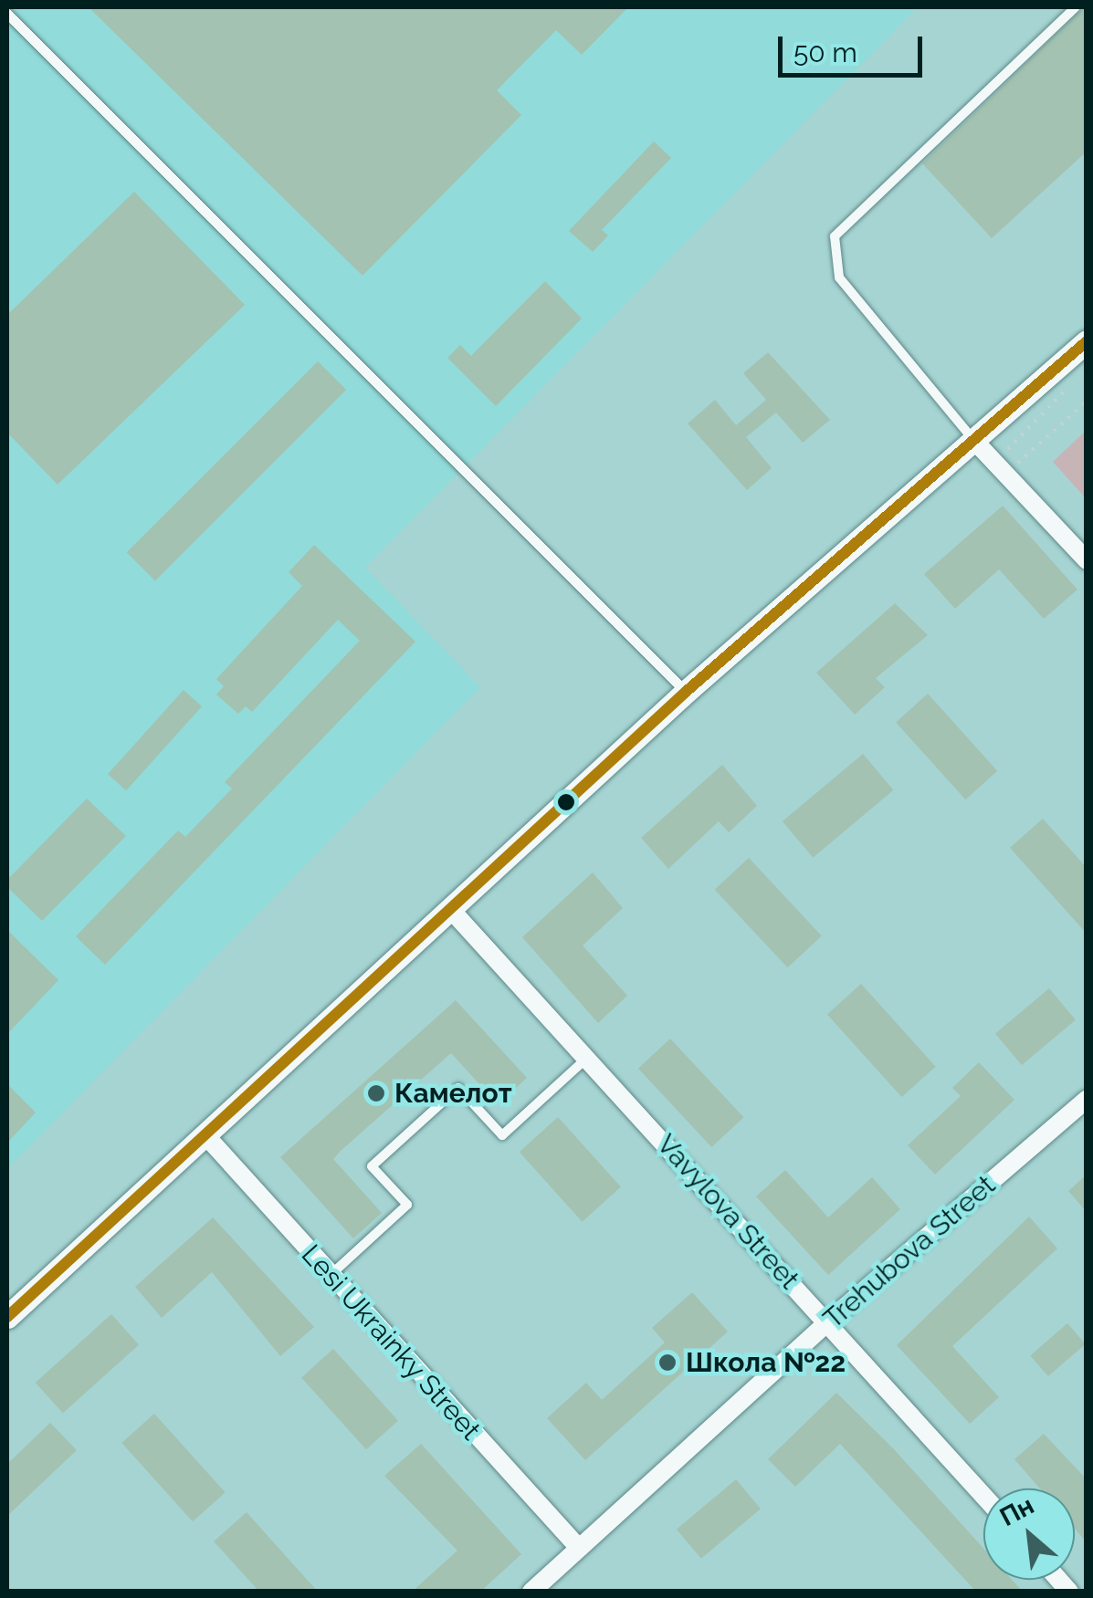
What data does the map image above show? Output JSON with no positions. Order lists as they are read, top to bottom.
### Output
{
  "streets": {
    "street": ["Vavylova Street", "Trehubova Street", "Lesi Ukrainky Street"]
  },
  "crossings": [
    ["Vavylova Street", "Trehubova Street"],
    ["Trehubova Street", "Lesi Ukrainky Street"]
  ],
  "places": ["Камелот", "Школа №22"],
  "scale_bar": "50 m",
  "north": "top left"
}
